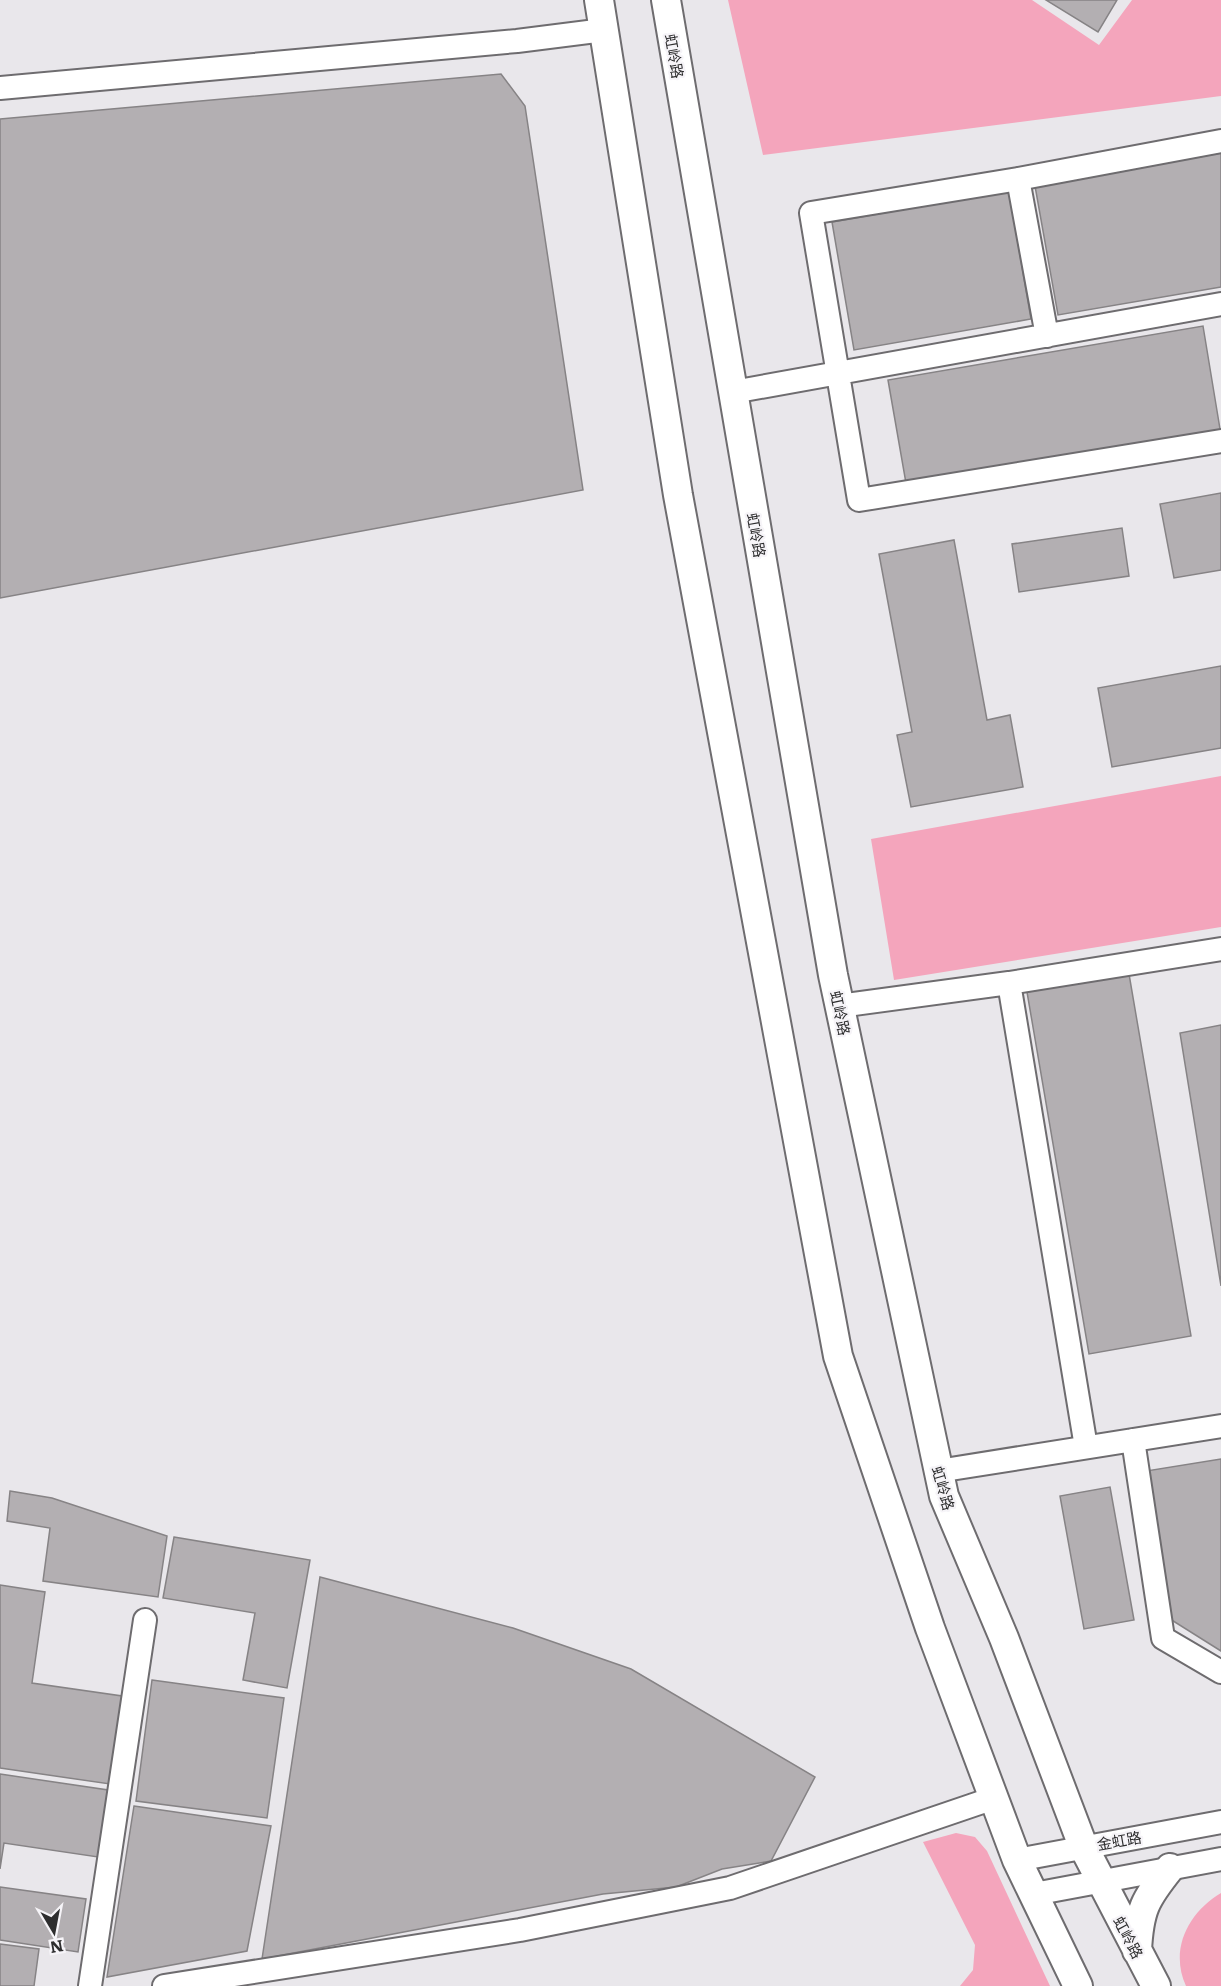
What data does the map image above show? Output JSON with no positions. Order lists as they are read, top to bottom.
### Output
{
  "streets": {
    "main road": ["虹岭路"],
    "street": ["金虹路"]
  },
  "crossings": [
    ["虹岭路", "金虹路"]
  ],
  "north": "bottom"
}
